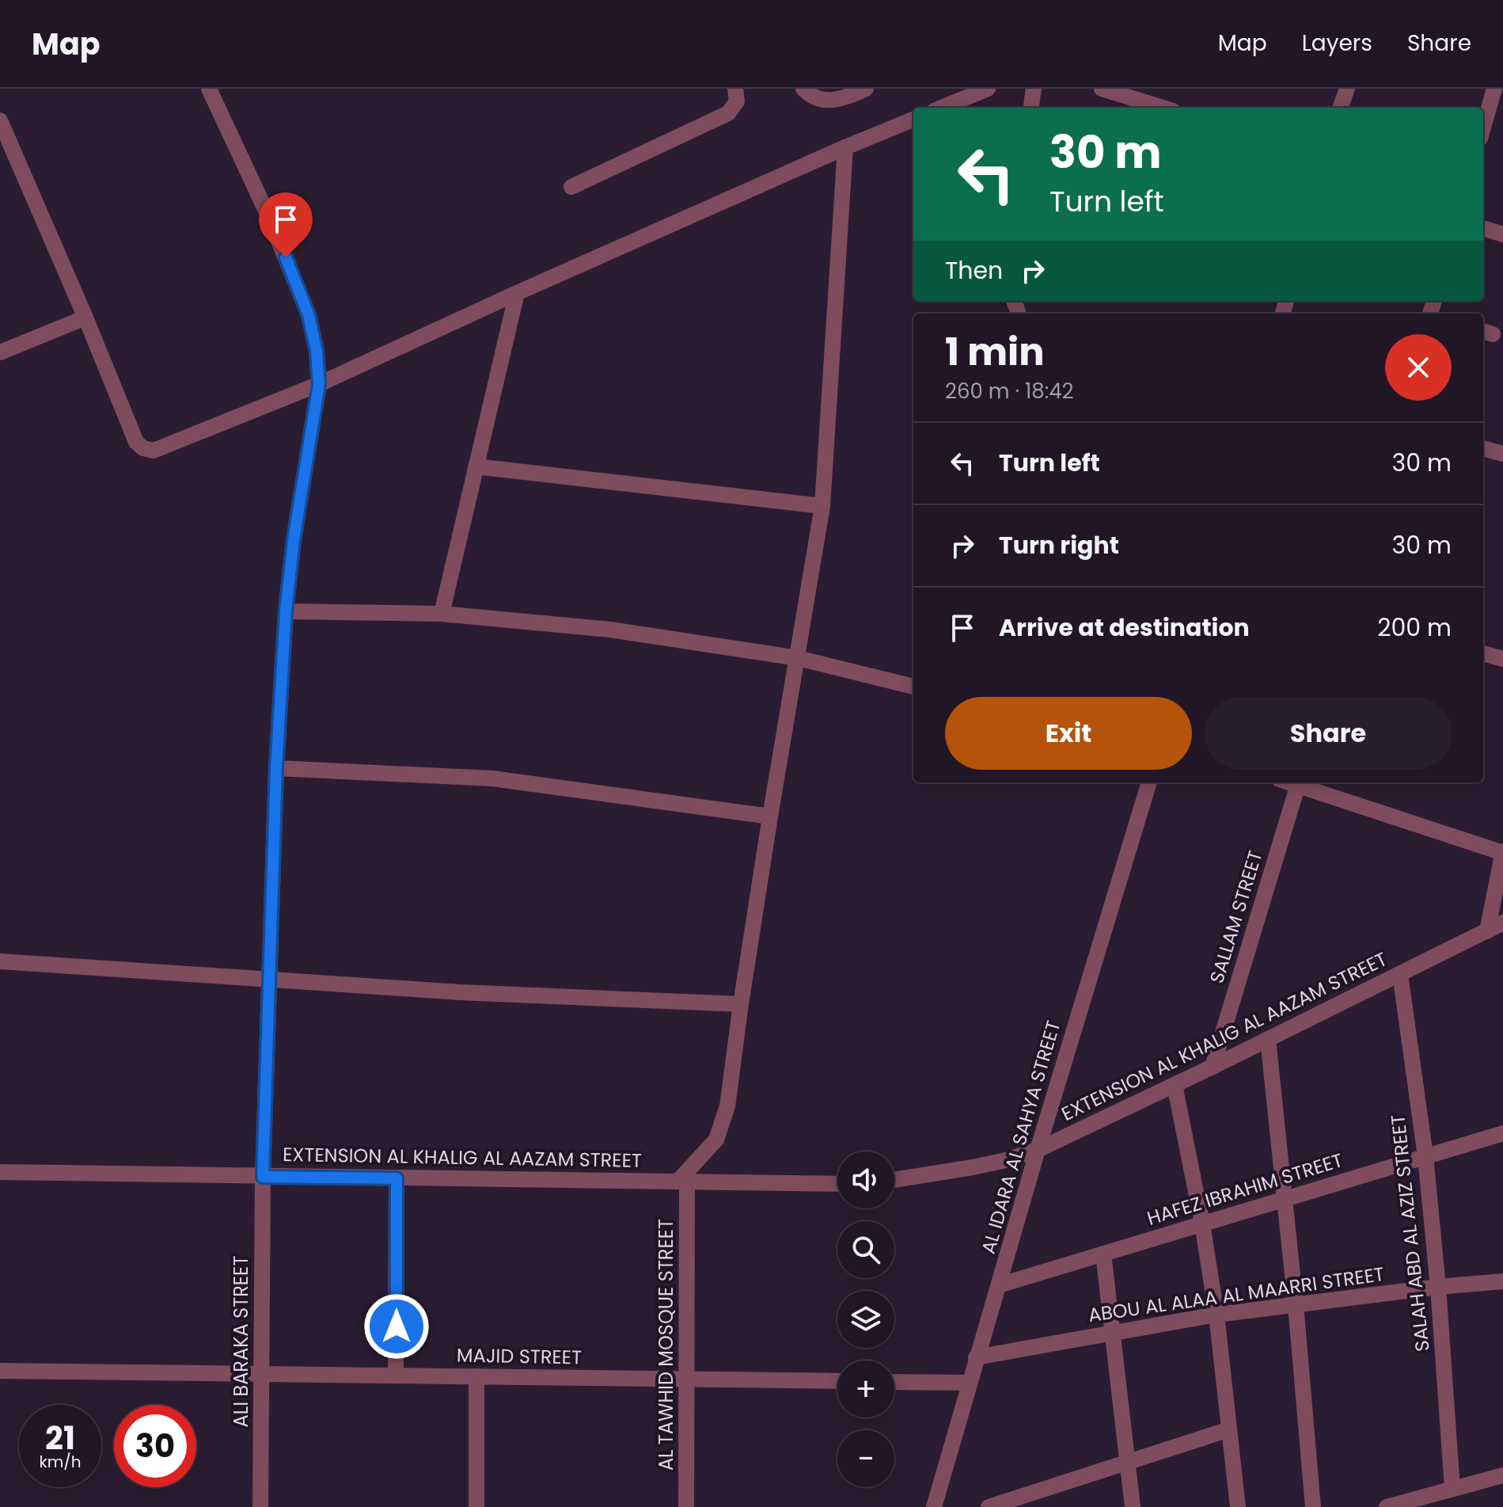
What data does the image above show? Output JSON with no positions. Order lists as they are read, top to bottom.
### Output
{
  "streets": {
    "street": [
      "SALLAM STREET",
      "EXTENSION AL KHALIG AL AAZAM STREET",
      "AL IDARA AL SAHYA STREET",
      "HAFEZ IBRAHIM STREET",
      "SALAH ABD AL AZIZ STREET",
      "ABOU AL ALAA AL MAARRI STREET",
      "ALI BARAKA STREET",
      "AL TAWHID MOSQUE STREET",
      "MAJID STREET"
    ]
  },
  "crossings": [
    ["SALLAM STREET", "EXTENSION AL KHALIG AL AAZAM STREET"],
    ["EXTENSION AL KHALIG AL AAZAM STREET", "AL IDARA AL SAHYA STREET"],
    ["EXTENSION AL KHALIG AL AAZAM STREET", "SALAH ABD AL AZIZ STREET"],
    ["EXTENSION AL KHALIG AL AAZAM STREET", "ALI BARAKA STREET"],
    ["EXTENSION AL KHALIG AL AAZAM STREET", "AL TAWHID MOSQUE STREET"],
    ["AL IDARA AL SAHYA STREET", "HAFEZ IBRAHIM STREET"],
    ["AL IDARA AL SAHYA STREET", "ABOU AL ALAA AL MAARRI STREET"],
    ["HAFEZ IBRAHIM STREET", "SALAH ABD AL AZIZ STREET"],
    ["SALAH ABD AL AZIZ STREET", "ABOU AL ALAA AL MAARRI STREET"],
    ["ALI BARAKA STREET", "MAJID STREET"],
    ["AL TAWHID MOSQUE STREET", "MAJID STREET"]
  ],
  "page": {
    "header": "Map",
    "nav": ["Map", "Layers", "Share"],
    "turn": ["30 m", "Turn left"],
    "then": "Then",
    "heading": ["1 min", "260 m · 18:42"],
    "list": [
      {
        "name": "Turn left",
        "value": "30 m"
      },
      {
        "name": "Turn right",
        "value": "30 m"
      },
      {
        "name": "Arrive at destination",
        "value": "200 m"
      }
    ],
    "buttons": ["Exit", "Share"],
    "map_buttons": ["+", "−"],
    "speed": "21 km/h",
    "limit": "30"
  }
}
